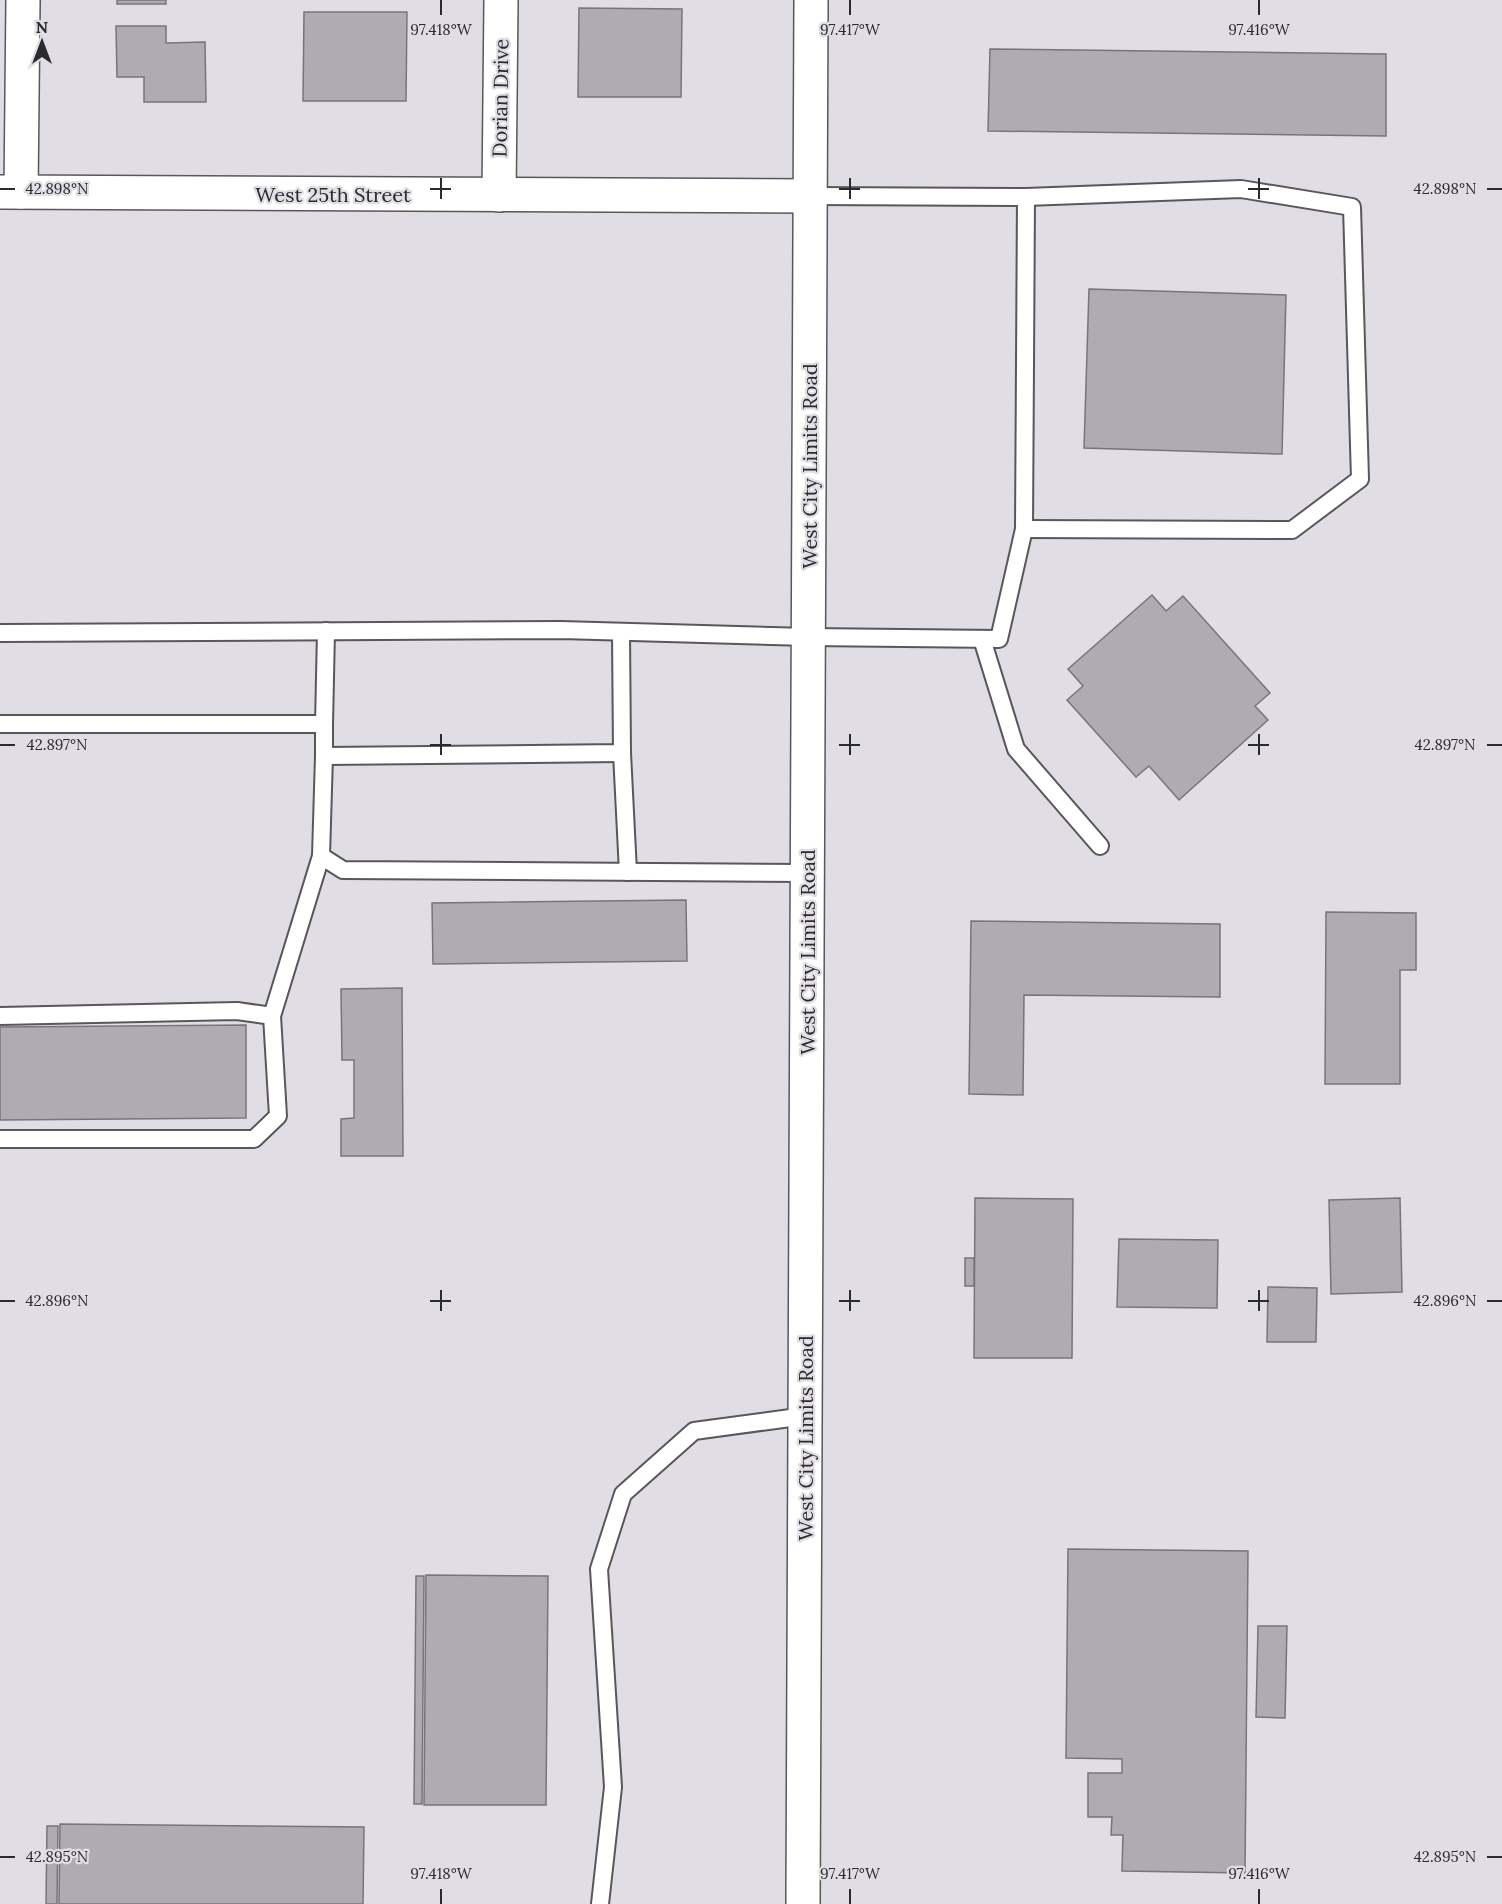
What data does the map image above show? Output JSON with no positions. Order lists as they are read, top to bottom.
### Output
{
  "streets": {
    "street": ["Dorian Drive", "West 25th Street", "West City Limits Road"]
  },
  "crossings": [
    ["Dorian Drive", "West 25th Street"],
    ["West 25th Street", "West City Limits Road"]
  ],
  "north": "top",
  "coordinates": [
    "97.418°W",
    "97.417°W",
    "97.416°W",
    "42.898°N",
    "42.897°N",
    "42.896°N",
    "42.895°N"
  ]
}
